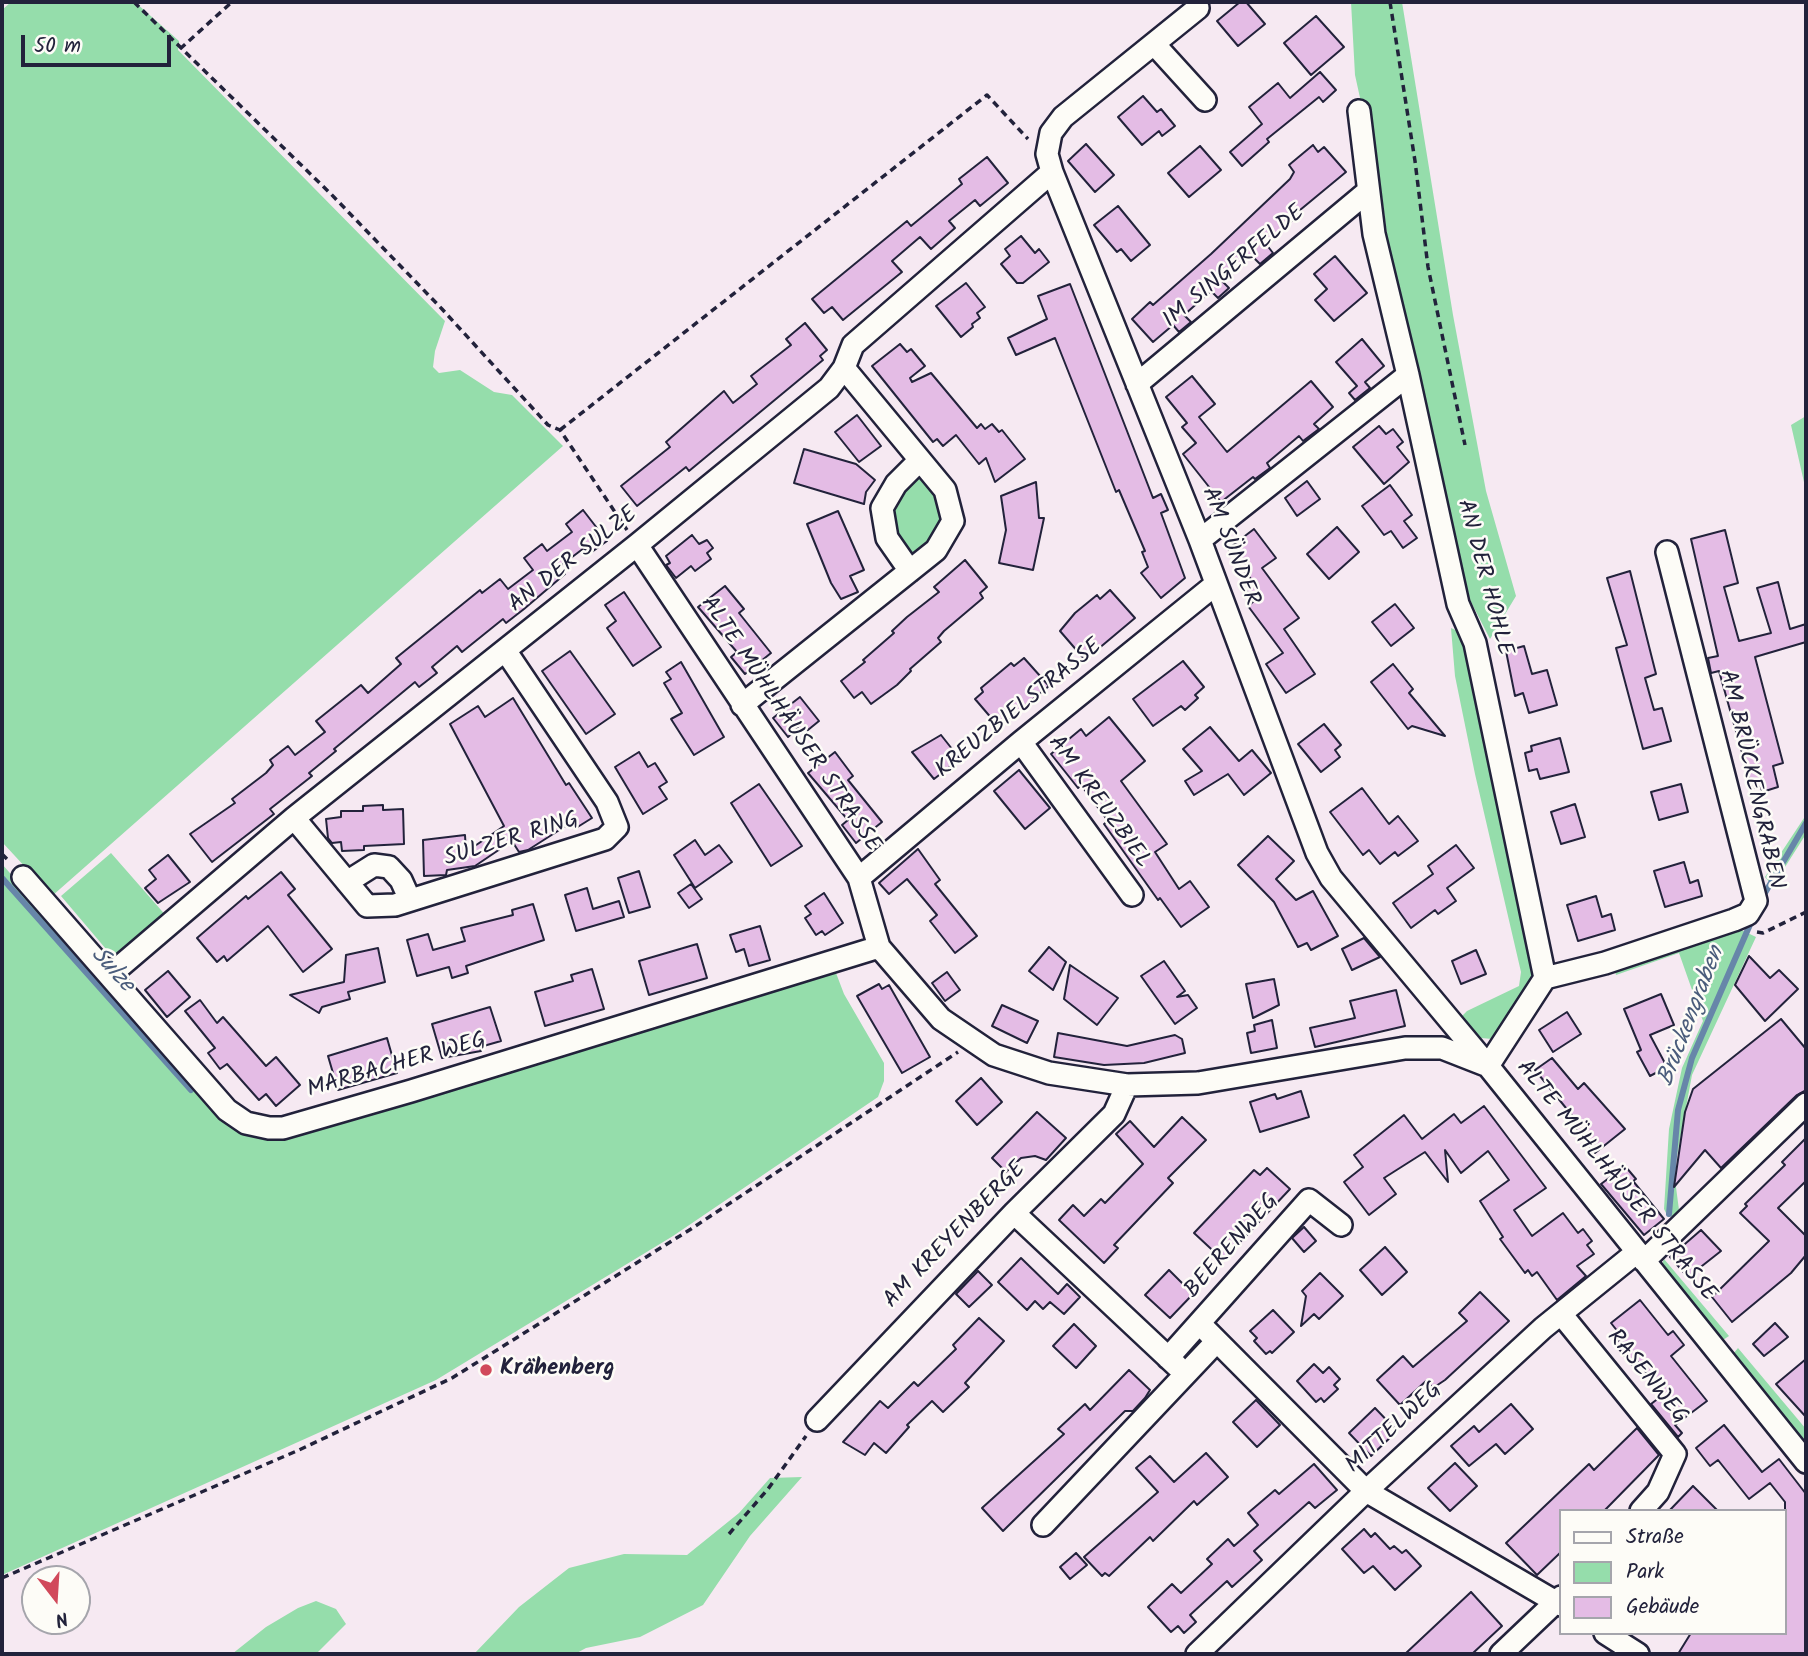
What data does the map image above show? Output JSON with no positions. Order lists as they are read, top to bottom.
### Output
{
  "streets": {
    "street": [
      "IM SINGERFELDE",
      "AM SÜNDER",
      "AN DER SULZE",
      "AN DER HOHLE",
      "KREUZBIELSTRASSE",
      "ALTE MÜHLHÄUSER STRASSE",
      "AM BRÜCKENGRABEN",
      "AM KREUZBIEL",
      "SULZER RING",
      "MARBACHER WEG",
      "AM KREYENBERGE",
      "BEERENWEG",
      "RASENWEG",
      "MITTELWEG"
    ]
  },
  "crossings": [
    ["IM SINGERFELDE", "AM SÜNDER"],
    ["IM SINGERFELDE", "AN DER HOHLE"],
    ["AM SÜNDER", "AN DER SULZE"],
    ["AM SÜNDER", "KREUZBIELSTRASSE"],
    ["AM SÜNDER", "ALTE MÜHLHÄUSER STRASSE"],
    ["AN DER SULZE", "ALTE MÜHLHÄUSER STRASSE"],
    ["AN DER SULZE", "SULZER RING"],
    ["AN DER SULZE", "MARBACHER WEG"],
    ["AN DER HOHLE", "AM BRÜCKENGRABEN"],
    ["KREUZBIELSTRASSE", "ALTE MÜHLHÄUSER STRASSE"],
    ["KREUZBIELSTRASSE", "AM KREUZBIEL"],
    ["ALTE MÜHLHÄUSER STRASSE", "MARBACHER WEG"],
    ["ALTE MÜHLHÄUSER STRASSE", "AM KREYENBERGE"],
    ["ALTE MÜHLHÄUSER STRASSE", "MITTELWEG"],
    ["RASENWEG", "MITTELWEG"]
  ],
  "water": ["Sulze", "Brückengraben"],
  "places": ["Krähenberg"],
  "legend": ["Straße", "Park", "Gebäude"],
  "scale_bar": "50 m",
  "north": "bottom"
}
